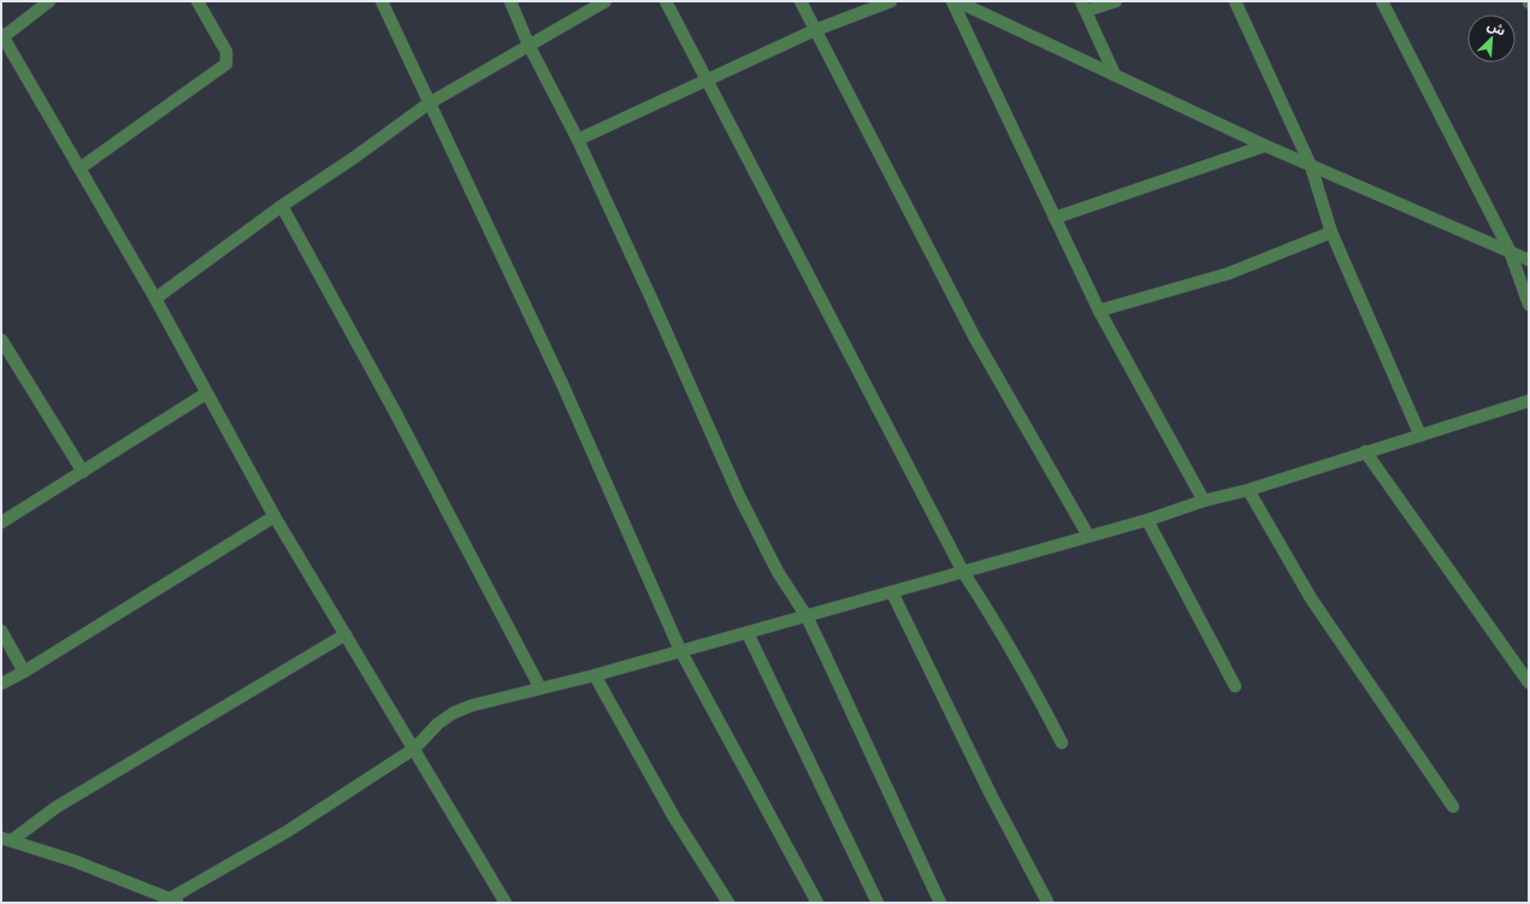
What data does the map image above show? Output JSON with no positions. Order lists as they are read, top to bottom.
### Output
{
  "north": "top right"
}
